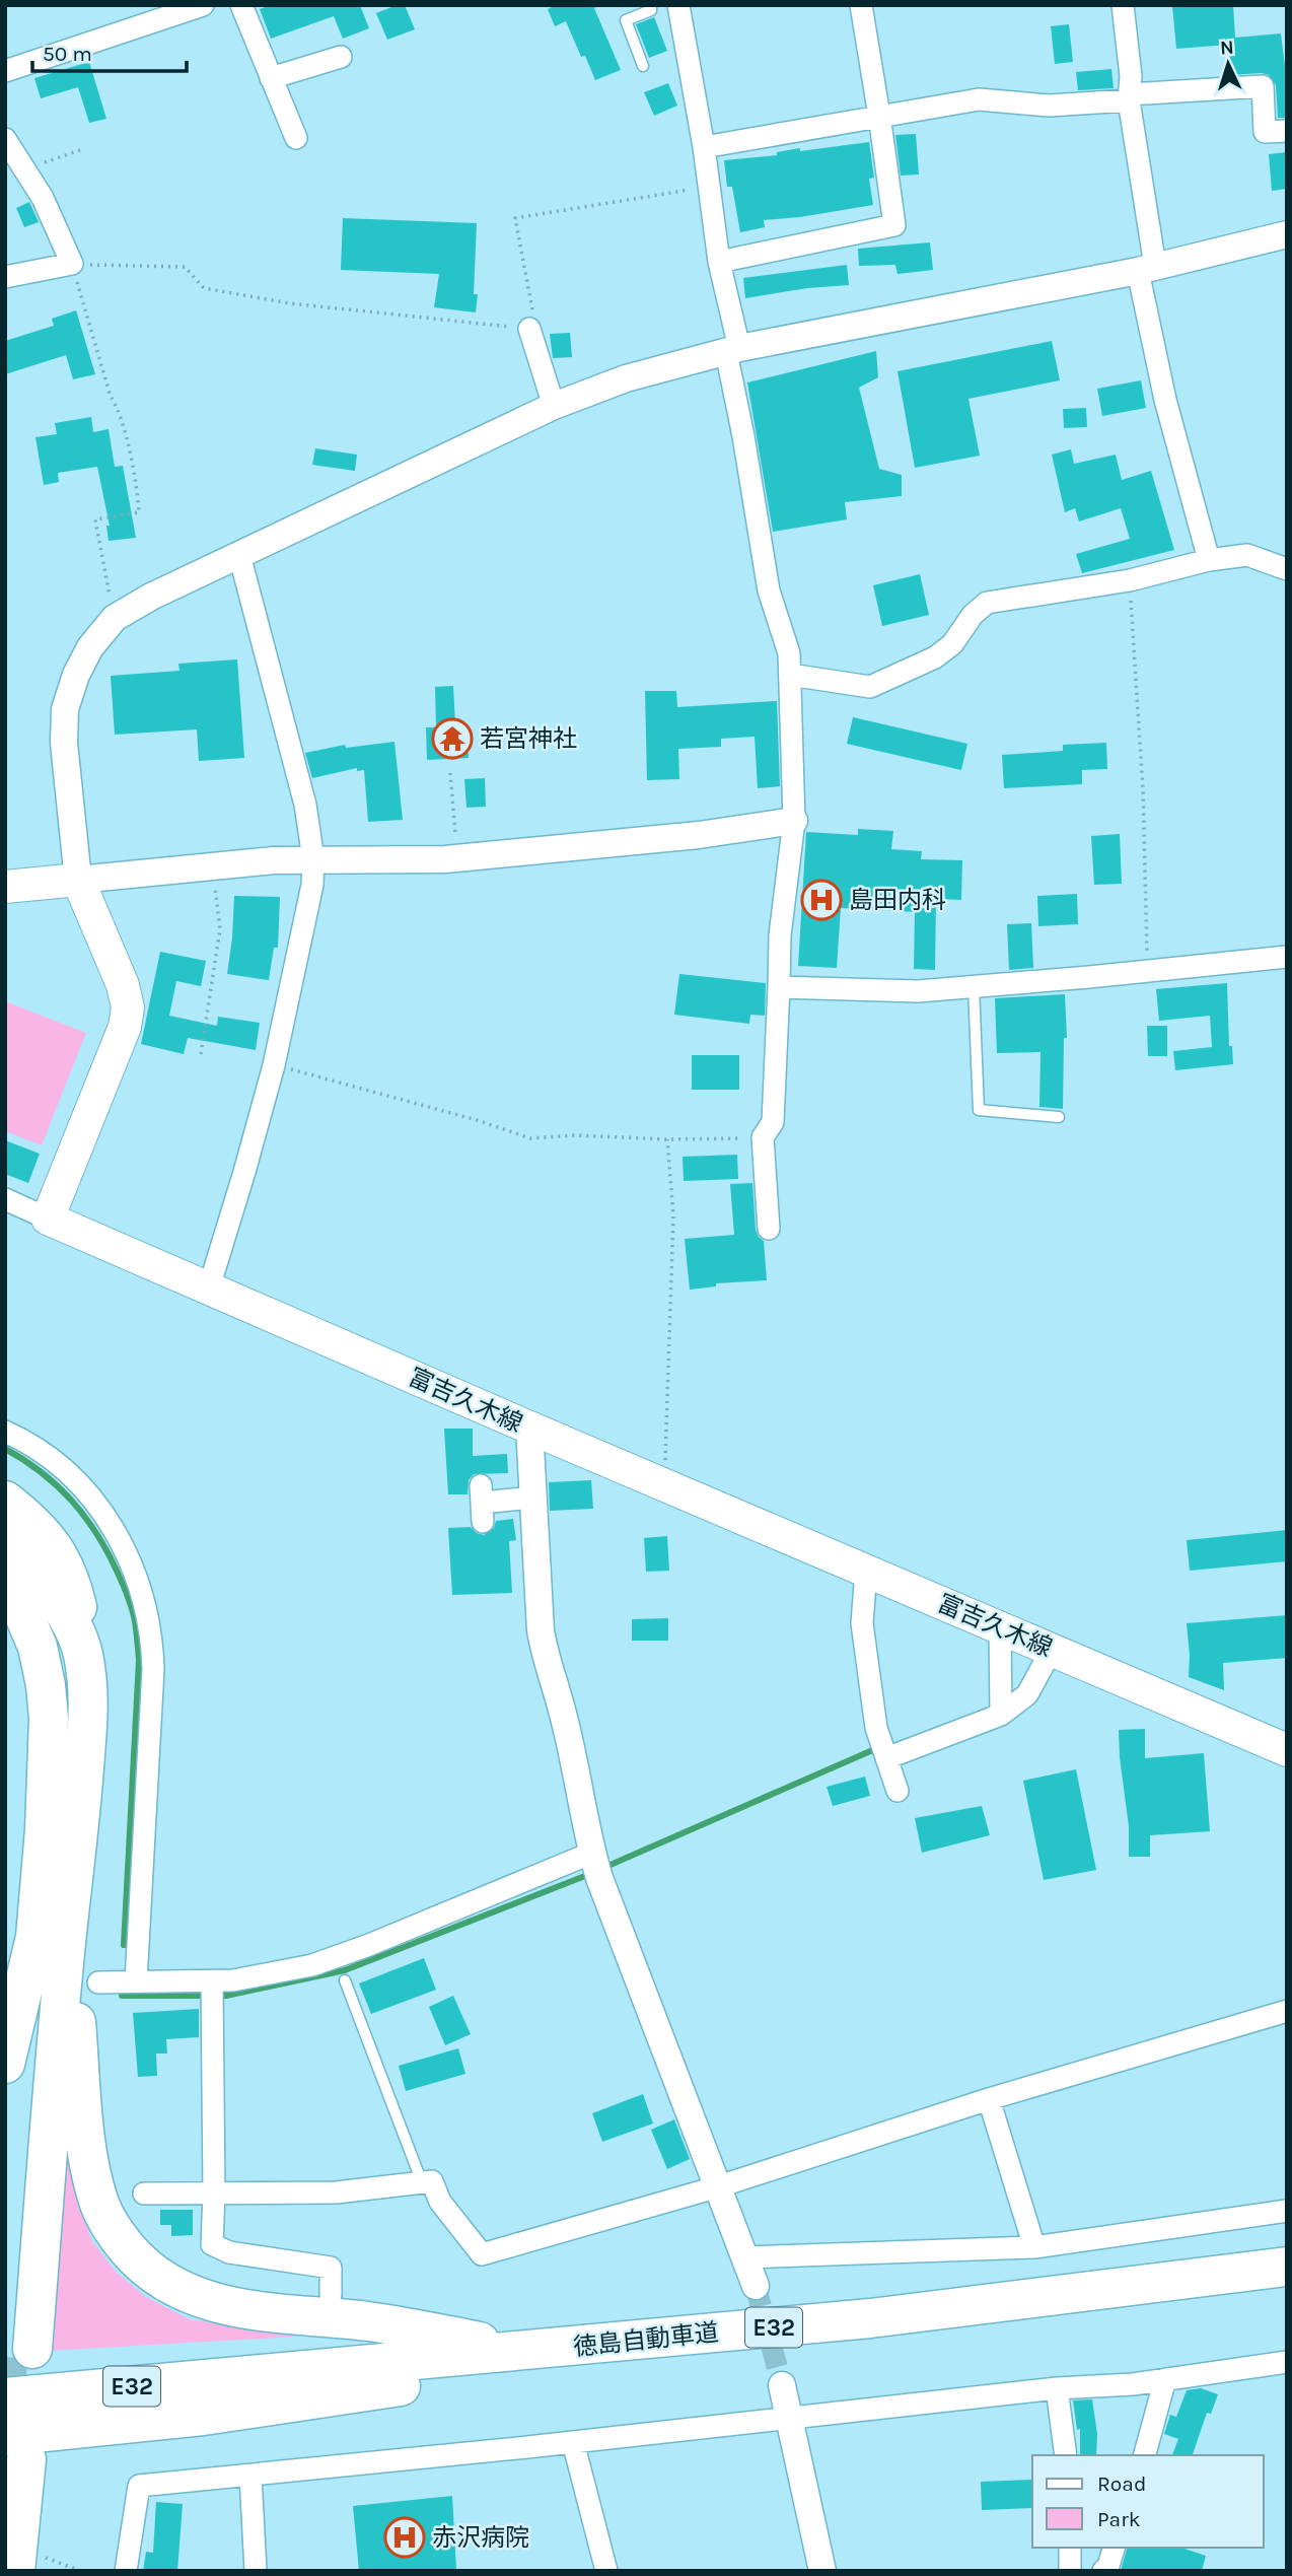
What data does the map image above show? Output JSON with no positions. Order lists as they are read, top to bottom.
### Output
{
  "streets": {
    "highway": ["E32", "徳島自動車道"],
    "main road": ["富吉久木線"]
  },
  "places": {
    "temple": ["若宮神社"],
    "hospital": ["島田内科", "赤沢病院"]
  },
  "legend": ["Road", "Park"],
  "scale_bar": "50 m",
  "north": "top"
}
